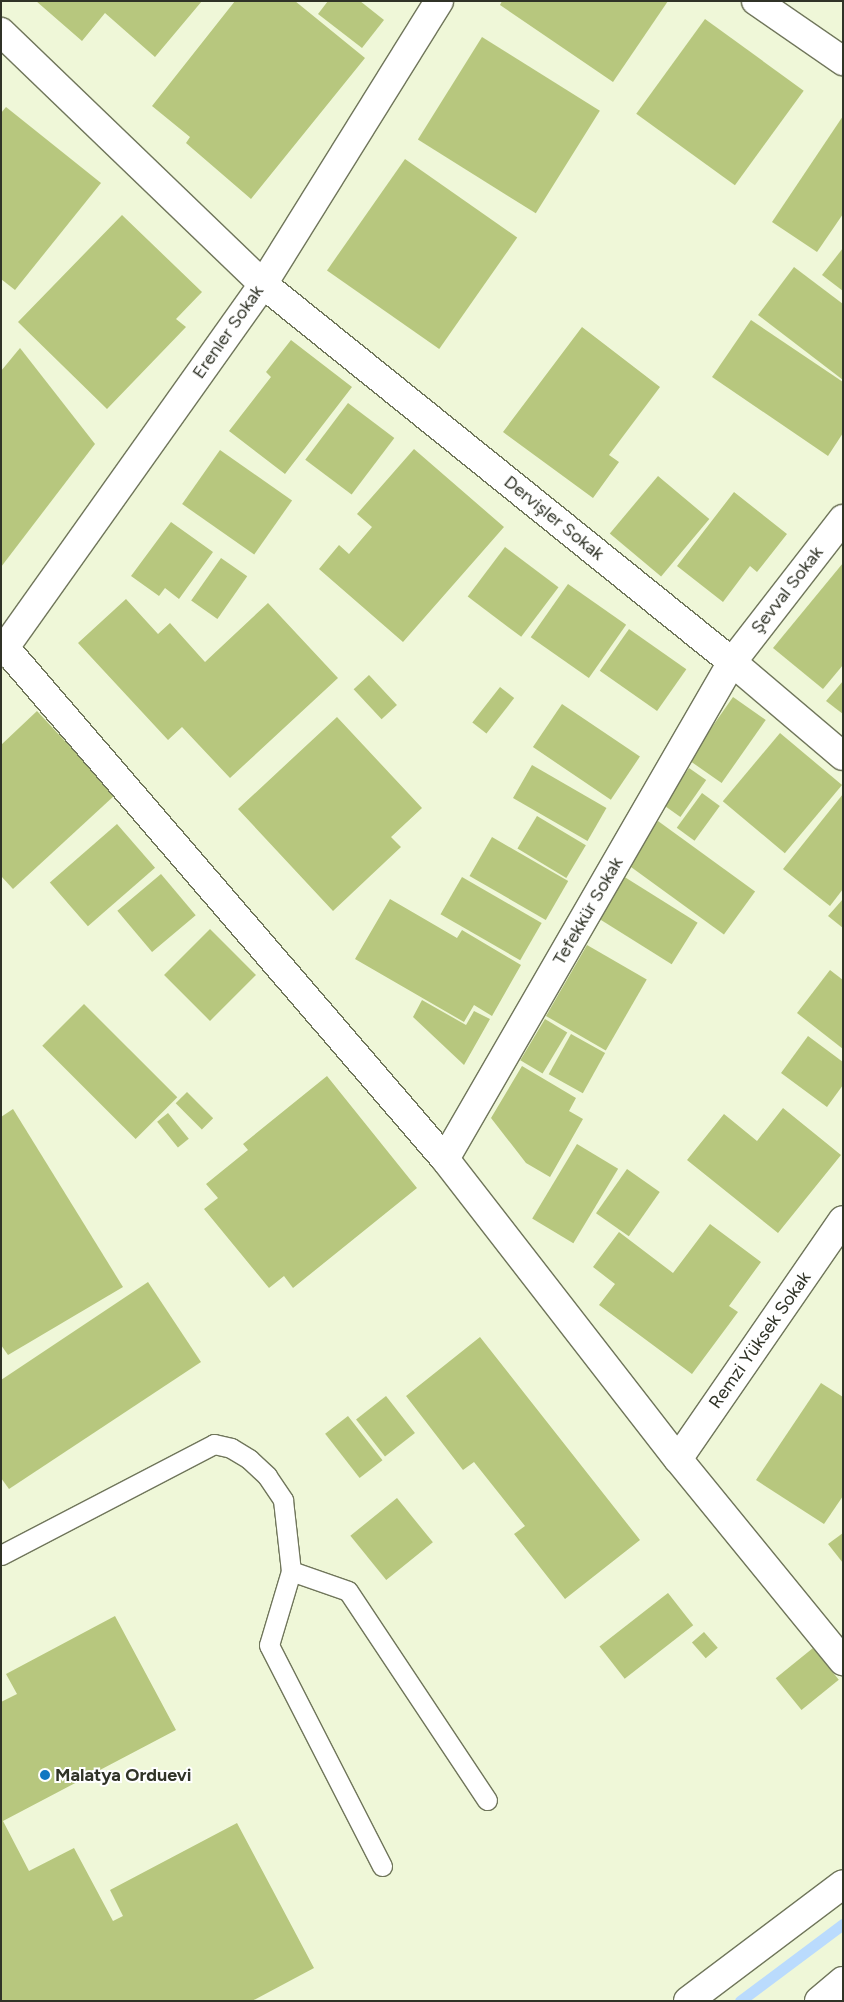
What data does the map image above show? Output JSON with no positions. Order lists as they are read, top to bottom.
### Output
{
  "streets": {
    "street": [
      "Erenler Sokak",
      "Dervişler Sokak",
      "Şevval Sokak",
      "Tefekkür Sokak",
      "Remzi Yüksek Sokak"
    ]
  },
  "crossings": [
    ["Erenler Sokak", "Dervişler Sokak"],
    ["Dervişler Sokak", "Şevval Sokak"],
    ["Dervişler Sokak", "Tefekkür Sokak"],
    ["Şevval Sokak", "Tefekkür Sokak"]
  ],
  "places": ["Malatya Orduevi"]
}
